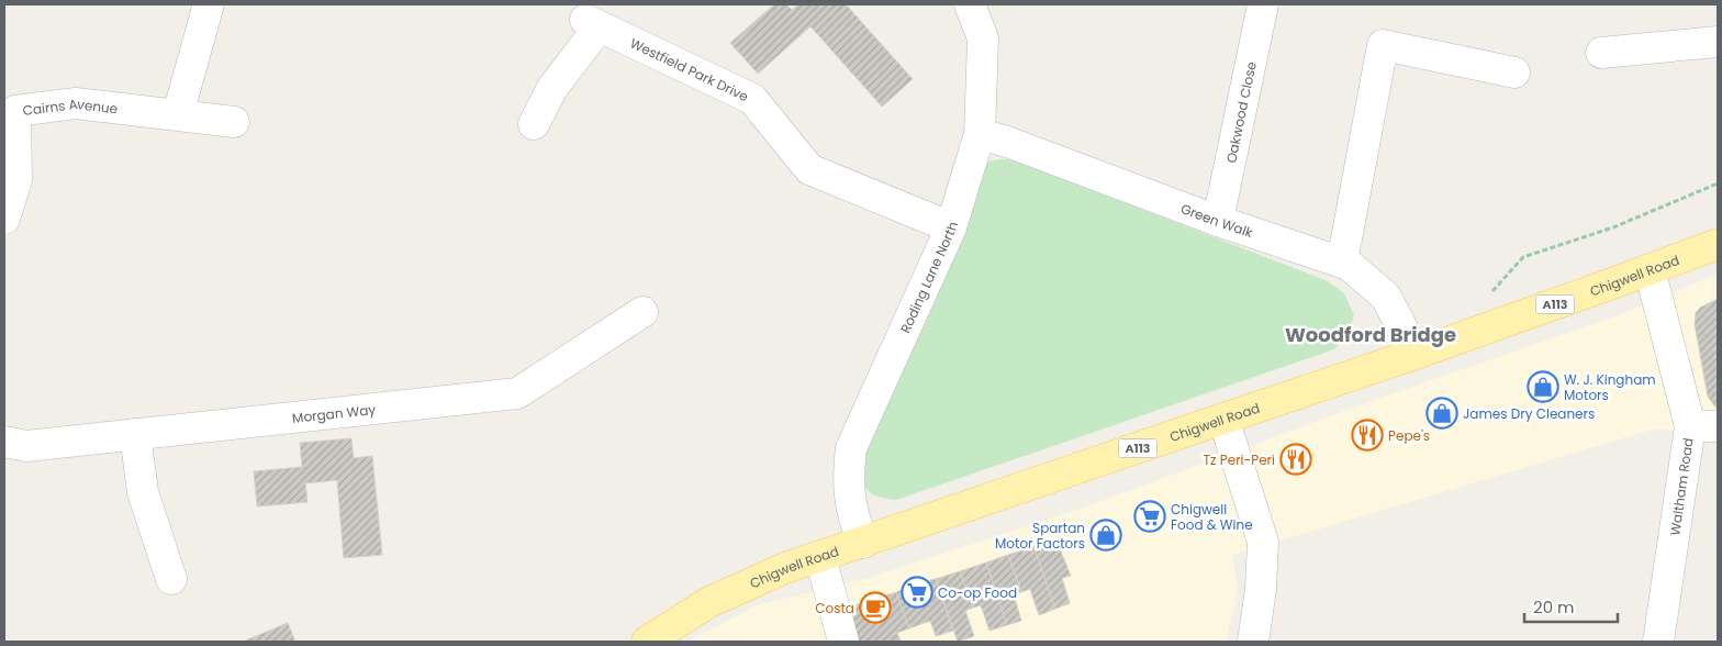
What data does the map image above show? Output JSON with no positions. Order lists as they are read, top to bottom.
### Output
{
  "streets": {
    "main road": ["Chigwell Road", "A113"],
    "street": [
      "Westfield Park Drive",
      "Cairns Avenue",
      "Oakwood Close",
      "Green Walk",
      "Roding Lane North",
      "Morgan Way",
      "Waltham Road"
    ]
  },
  "crossings": [
    ["Westfield Park Drive", "Roding Lane North"],
    ["Oakwood Close", "Green Walk"],
    ["Green Walk", "Chigwell Road"],
    ["Green Walk", "Roding Lane North"],
    ["Chigwell Road", "Roding Lane North"],
    ["Chigwell Road", "Waltham Road"]
  ],
  "districts": ["Woodford Bridge"],
  "places": {
    "shop": ["W. J. Kingham Motors", "James Dry Cleaners", "Spartan Motor Factors"],
    "restaurant": ["Pepe's", "Tz Peri-Peri"],
    "supermarket": ["Chigwell Food & Wine", "Co-op Food"],
    "cafe": ["Costa"]
  },
  "scale_bar": "20 m"
}
